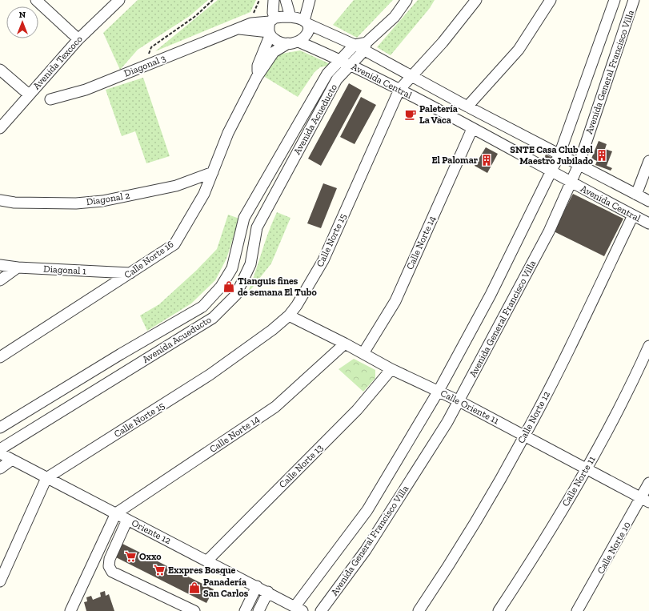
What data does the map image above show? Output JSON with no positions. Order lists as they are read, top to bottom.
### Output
{
  "streets": {
    "street": [
      "Avenida Texcoco",
      "Diagonal 3",
      "Avenida General Francisco Villa",
      "Avenida Central",
      "Avenida Acueducto",
      "Diagonal 2",
      "Calle Norte 15",
      "Calle Norte 14",
      "Calle Norte 16",
      "Diagonal 1",
      "Calle Oriente 11",
      "Calle Norte 12",
      "Calle Norte 13",
      "Calle Norte 11",
      "Oriente 12",
      "Calle Norte 10"
    ]
  },
  "crossings": [
    ["Diagonal 3", "Avenida Central"],
    ["Diagonal 3", "Calle Norte 16"],
    ["Avenida General Francisco Villa", "Avenida Central"],
    ["Avenida General Francisco Villa", "Calle Oriente 11"],
    ["Avenida General Francisco Villa", "Oriente 12"],
    ["Avenida Central", "Avenida Acueducto"],
    ["Avenida Central", "Calle Norte 15"],
    ["Avenida Central", "Calle Norte 14"],
    ["Avenida Central", "Calle Norte 16"],
    ["Avenida Central", "Calle Norte 12"],
    ["Diagonal 2", "Calle Norte 16"],
    ["Calle Norte 15", "Calle Oriente 11"],
    ["Calle Norte 15", "Oriente 12"],
    ["Calle Norte 14", "Calle Oriente 11"],
    ["Calle Norte 14", "Oriente 12"],
    ["Calle Norte 16", "Diagonal 1"],
    ["Calle Oriente 11", "Calle Norte 12"],
    ["Calle Oriente 11", "Calle Norte 13"],
    ["Calle Oriente 11", "Calle Norte 11"],
    ["Calle Oriente 11", "Calle Norte 10"],
    ["Calle Norte 13", "Oriente 12"]
  ],
  "places": {
    "cafe": ["Paletería La Vaca"],
    "building": ["SNTE Casa Club del Maestro Jubilado", "El Palomar"],
    "shop": ["Tianguis fines de semana El Tubo", "Panadería San Carlos"],
    "supermarket": ["Oxxo", "Exxpres Bosque"]
  },
  "north": "top"
}
